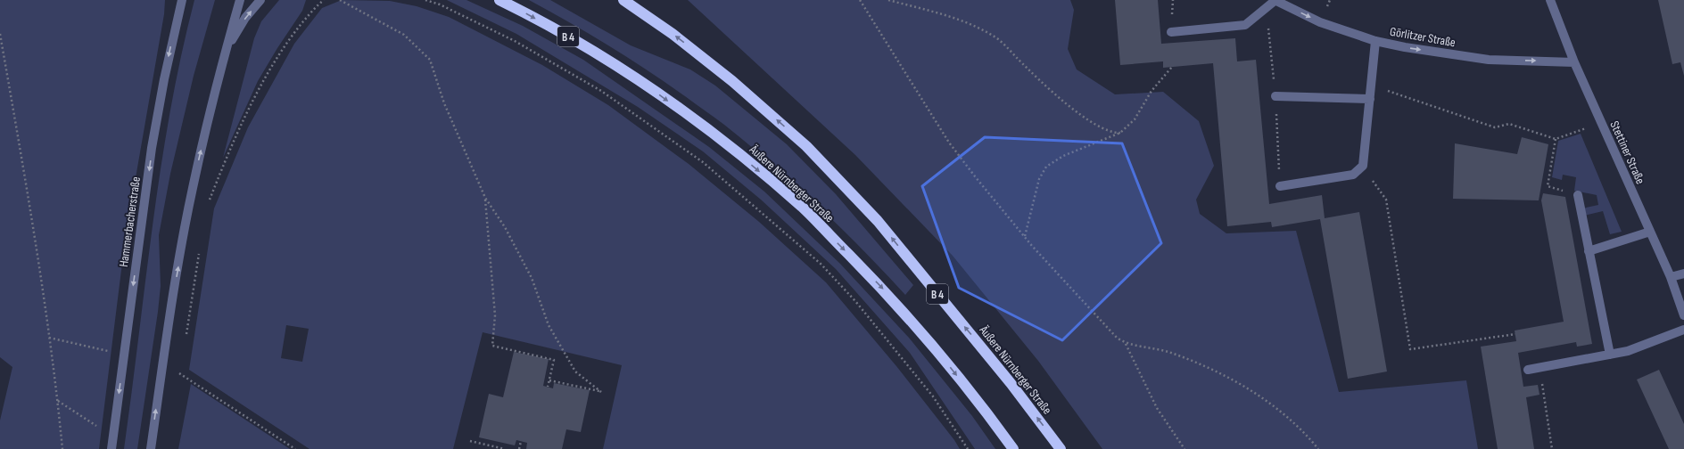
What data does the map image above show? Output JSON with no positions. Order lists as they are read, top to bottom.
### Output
{
  "streets": {
    "highway": ["B 4", "Äußere Nürnberger Straße"],
    "street": ["Görlitzer Straße", "Stettiner Straße", "Hammerbacherstraße"]
  },
  "crossings": [
    ["Görlitzer Straße", "Stettiner Straße"]
  ],
  "one_way": ["Görlitzer Straße"]
}
